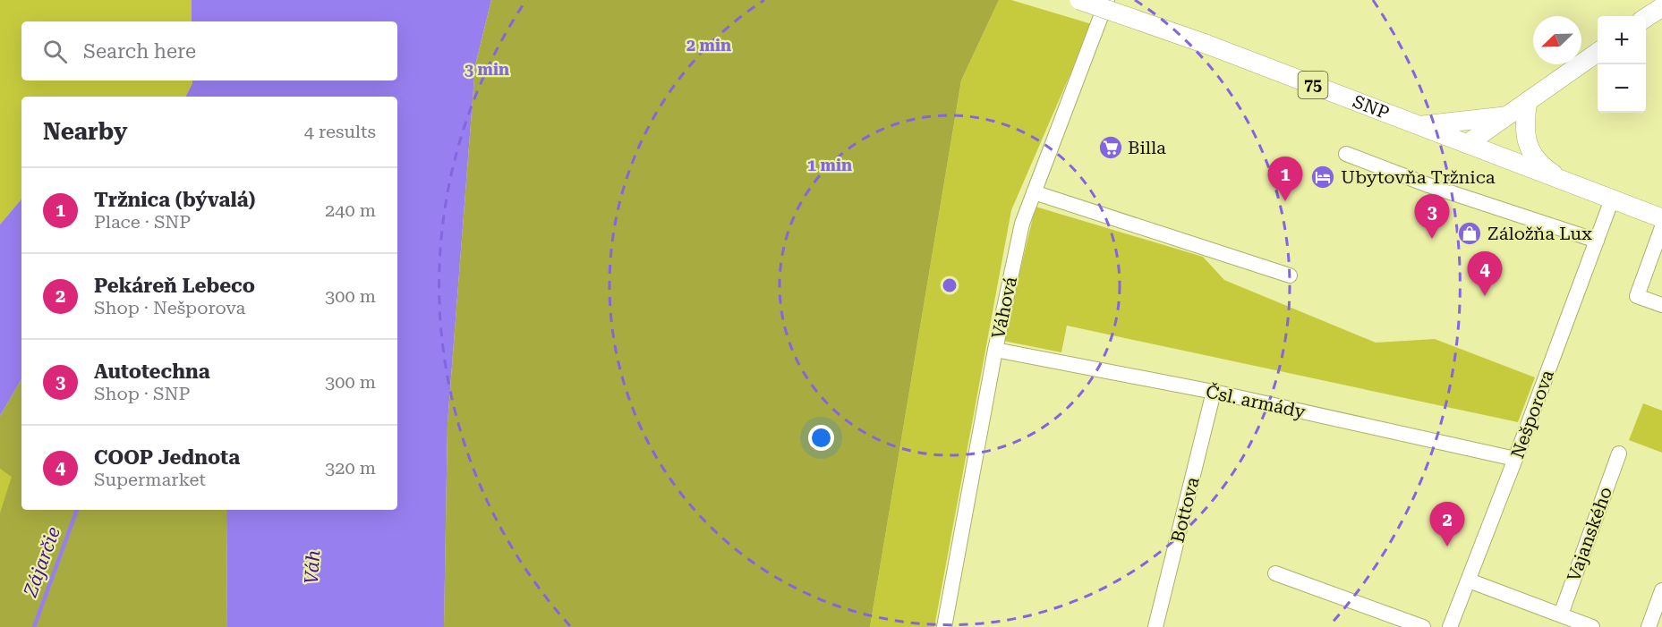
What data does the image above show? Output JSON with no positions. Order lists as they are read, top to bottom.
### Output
{
  "streets": {
    "main road": ["75", "SNP"],
    "street": [
      "Váhová",
      "Čsl. armády",
      "Nešporova",
      "Bottova",
      "Vajanského"
    ]
  },
  "crossings": [
    ["SNP", "Nešporova"],
    ["Váhová", "Čsl. armády"],
    ["Čsl. armády", "Nešporova"],
    ["Čsl. armády", "Bottova"]
  ],
  "water": ["Zájarčie", "Váh"],
  "places": {
    "supermarket": ["Billa"],
    "hotel": ["Ubytovňa Tržnica"],
    "shop": ["Záložňa Lux"]
  },
  "north": "bottom left",
  "page": {
    "map_buttons": ["+", "−"],
    "search": "Search here",
    "heading": ["Nearby", "4 results"],
    "pins": [
      "1",
      "3",
      "4",
      "2"
    ],
    "list": [
      {
        "mark": "1",
        "name": "Tržnica (bývalá)",
        "note": "Place · SNP",
        "value": "240 m"
      },
      {
        "mark": "2",
        "name": "Pekáreň Lebeco",
        "note": "Shop · Nešporova",
        "value": "300 m"
      },
      {
        "mark": "3",
        "name": "Autotechna",
        "note": "Shop · SNP",
        "value": "300 m"
      },
      {
        "mark": "4",
        "name": "COOP Jednota",
        "note": "Supermarket",
        "value": "320 m"
      }
    ]
  },
  "rings": ["2 min", "3 min", "1 min"]
}
